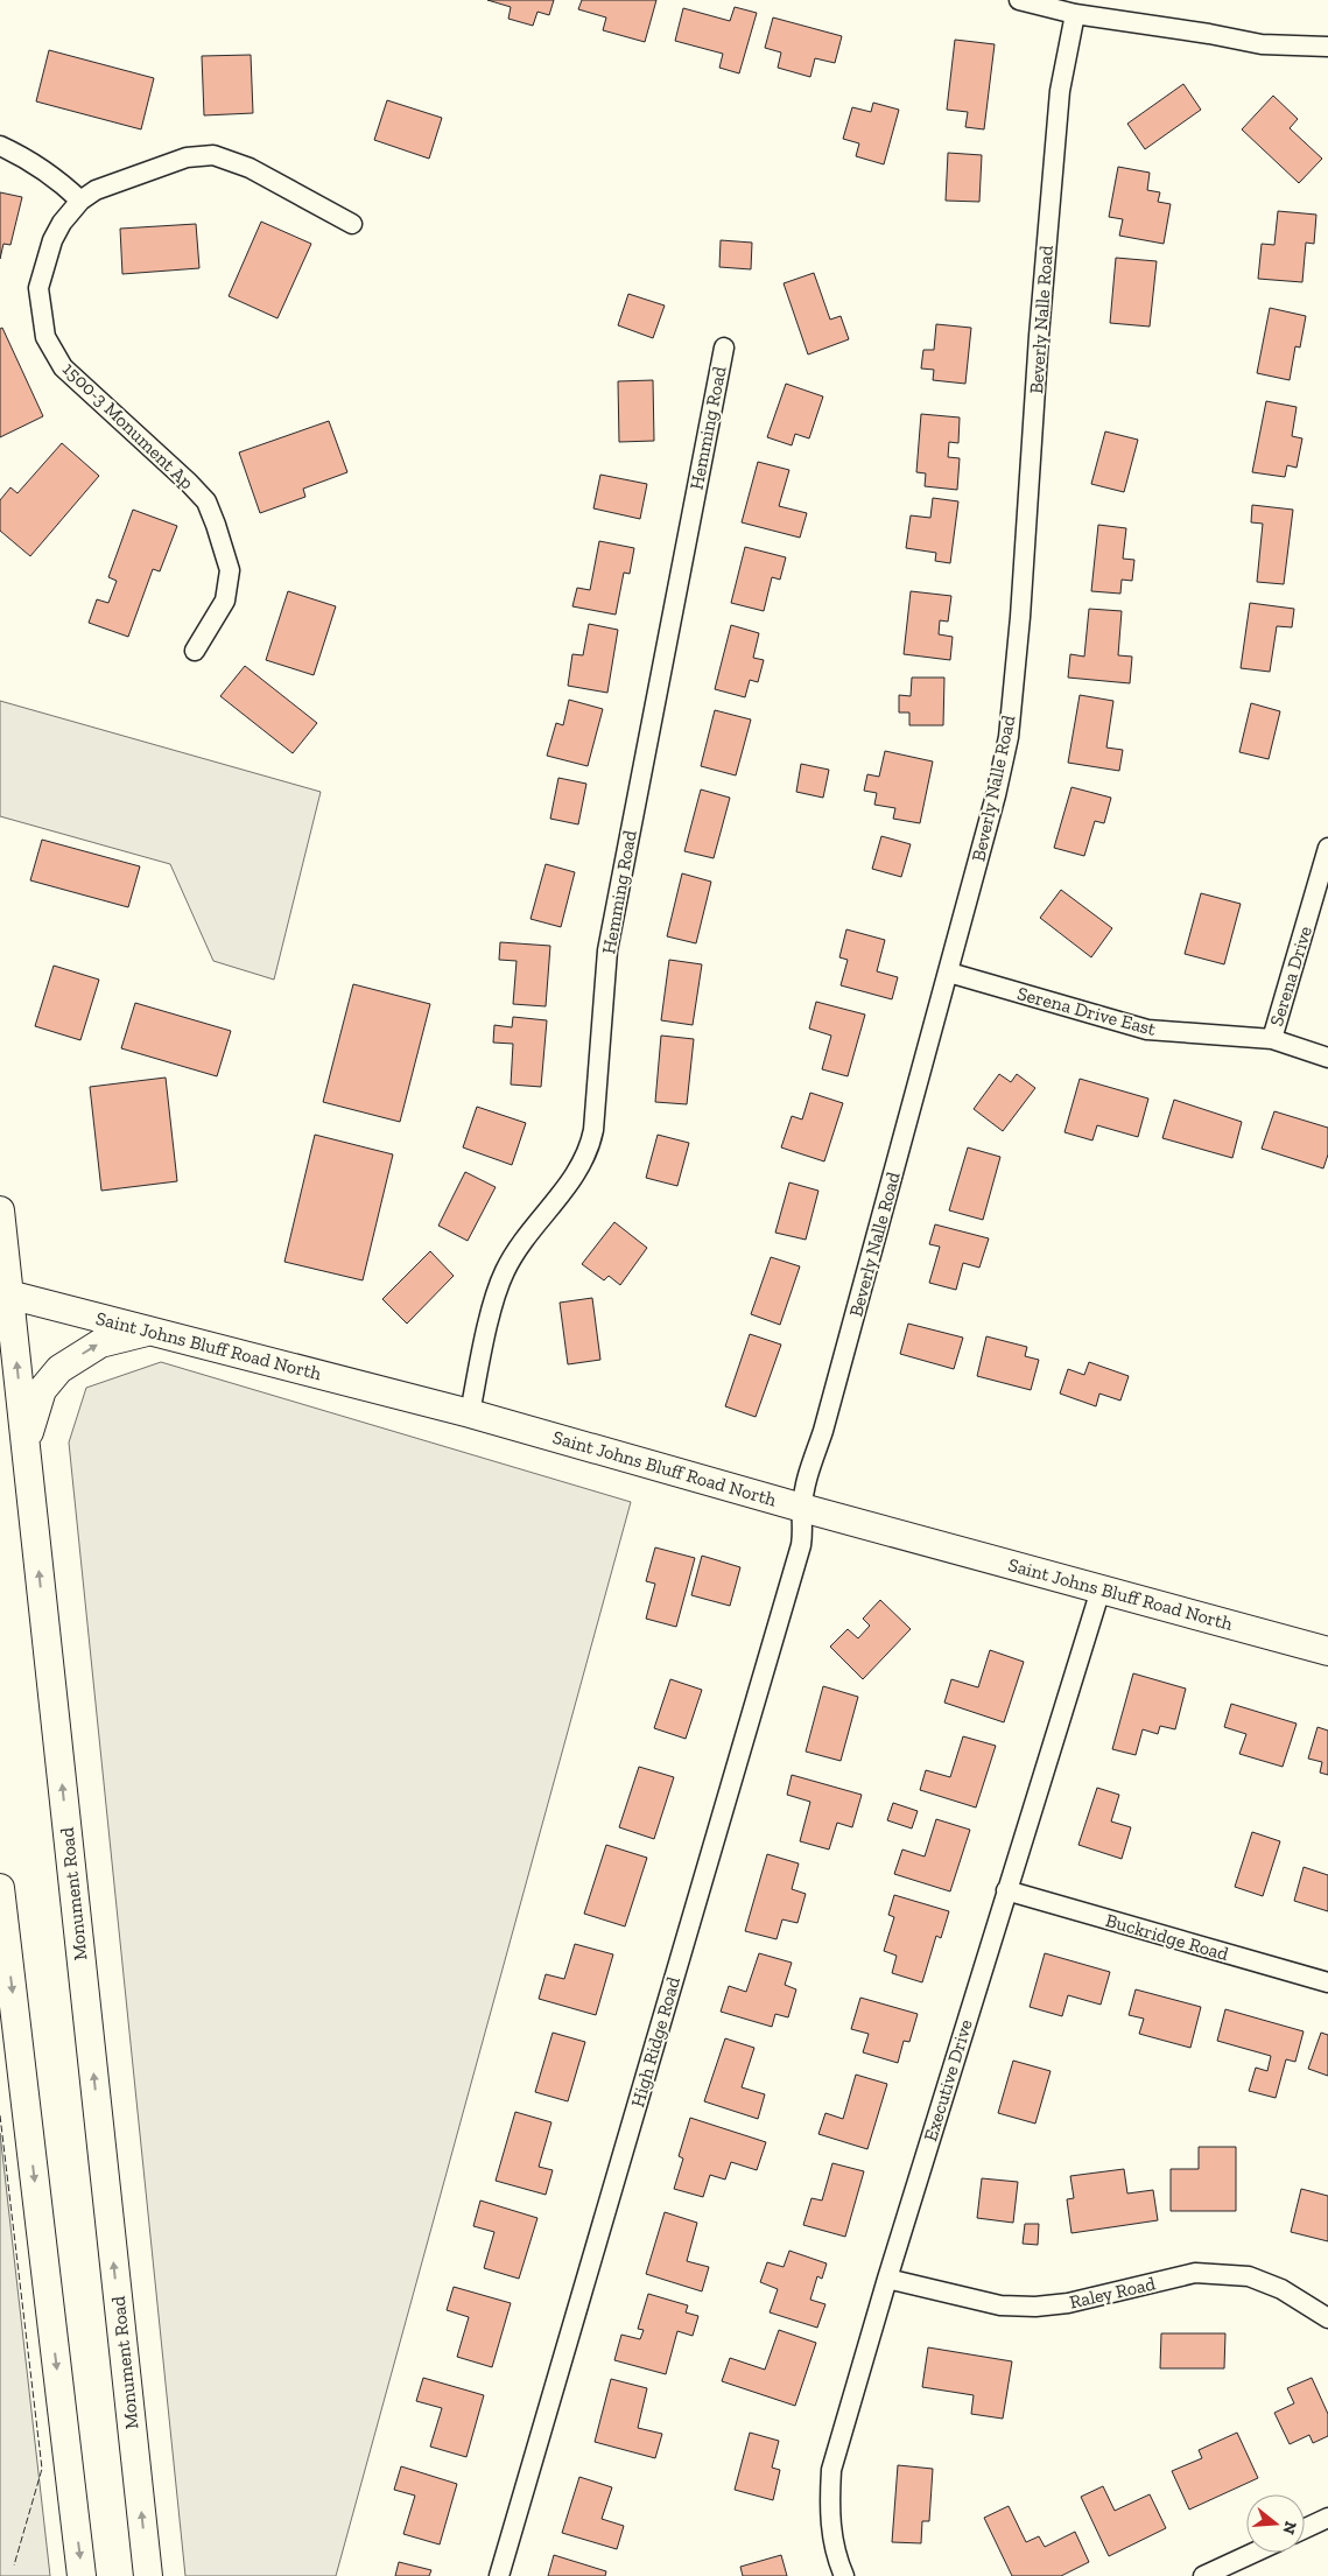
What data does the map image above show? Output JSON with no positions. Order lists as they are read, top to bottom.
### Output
{
  "streets": {
    "main road": ["Saint Johns Bluff Road North", "Monument Road"],
    "street": [
      "Beverly Nalle Road",
      "1500-3 Monument Ap",
      "Hemming Road",
      "Serena Drive",
      "Serena Drive East",
      "Buckridge Road",
      "High Ridge Road",
      "Executive Drive",
      "Raley Road"
    ]
  },
  "crossings": [
    ["Beverly Nalle Road", "Serena Drive East"],
    ["Beverly Nalle Road", "Saint Johns Bluff Road North"],
    ["Beverly Nalle Road", "High Ridge Road"],
    ["Hemming Road", "Saint Johns Bluff Road North"],
    ["Serena Drive", "Serena Drive East"],
    ["Saint Johns Bluff Road North", "Monument Road"],
    ["Saint Johns Bluff Road North", "High Ridge Road"],
    ["Saint Johns Bluff Road North", "Executive Drive"],
    ["Buckridge Road", "Executive Drive"],
    ["Executive Drive", "Raley Road"]
  ],
  "north": "right"
}
